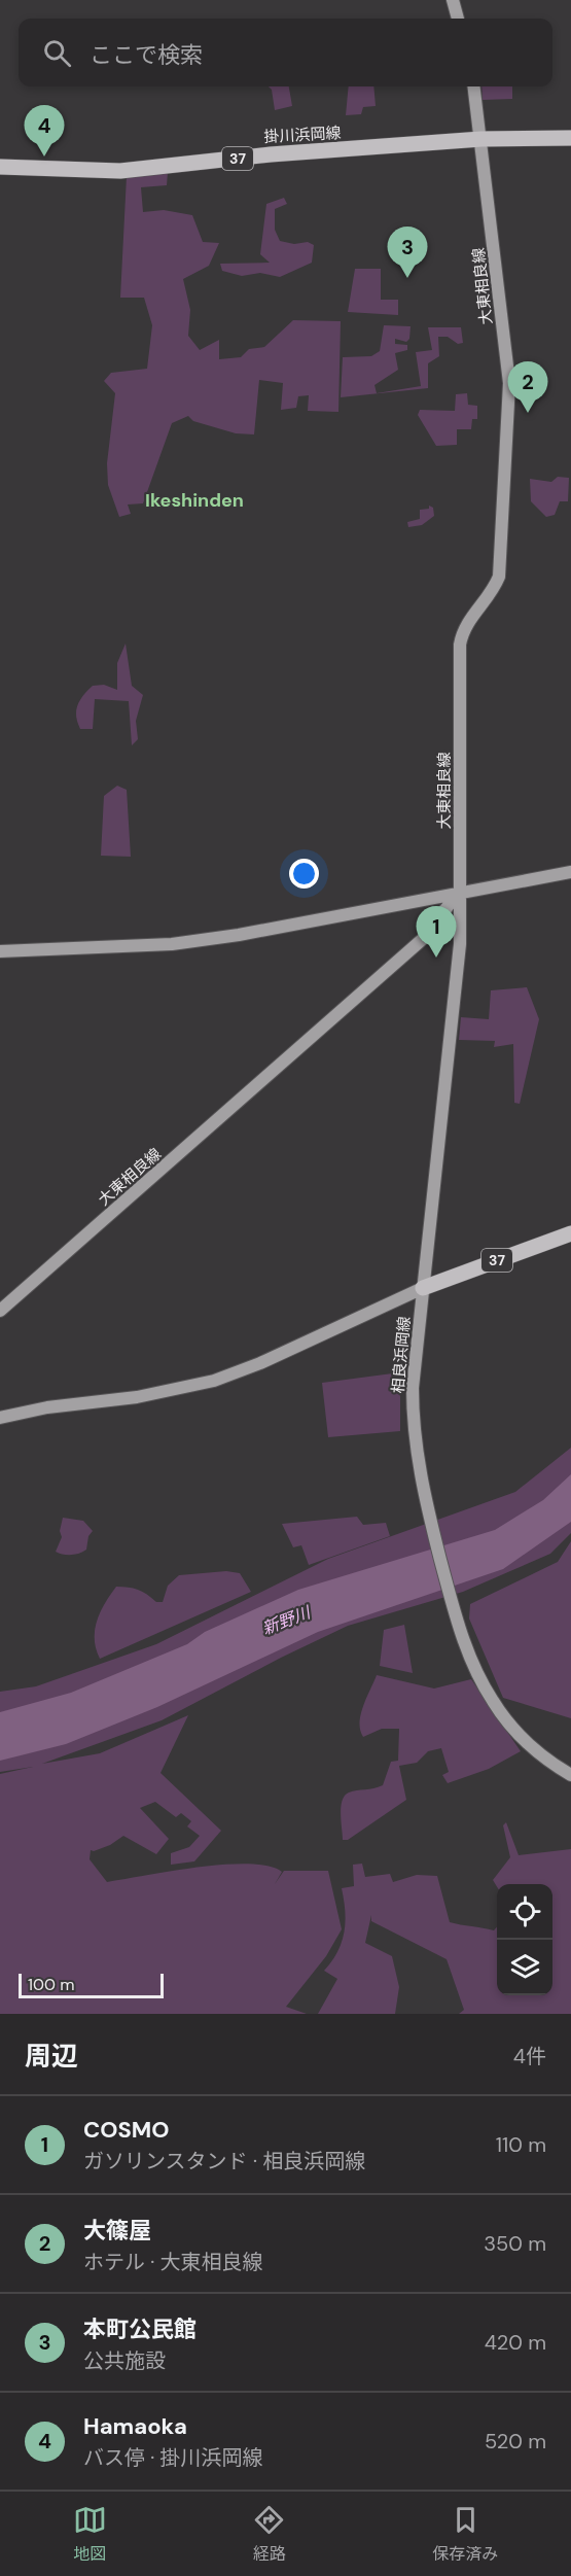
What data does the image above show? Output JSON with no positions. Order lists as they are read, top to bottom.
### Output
{
  "streets": {
    "main road": [
      "掛川浜岡線",
      "37",
      "大東相良線",
      "相良浜岡線"
    ]
  },
  "crossings": [
    ["掛川浜岡線", "大東相良線"],
    ["37", "相良浜岡線"],
    ["大東相良線", "相良浜岡線"]
  ],
  "districts": ["Ikeshinden"],
  "water": ["新野川"],
  "scale_bar": "100 m",
  "page": {
    "search": "ここで検索",
    "pins": [
      "4",
      "3",
      "2",
      "1"
    ],
    "scale": "100 m",
    "heading": ["周辺", "4件"],
    "list": [
      {
        "mark": "1",
        "name": "COSMO",
        "note": "ガソリンスタンド · 相良浜岡線",
        "value": "110 m"
      },
      {
        "mark": "2",
        "name": "大篠屋",
        "note": "ホテル · 大東相良線",
        "value": "350 m"
      },
      {
        "mark": "3",
        "name": "本町公民館",
        "note": "公共施設",
        "value": "420 m"
      },
      {
        "mark": "4",
        "name": "Hamaoka",
        "note": "バス停 · 掛川浜岡線",
        "value": "520 m"
      }
    ],
    "nav": ["地図", "経路", "保存済み"]
  }
}
